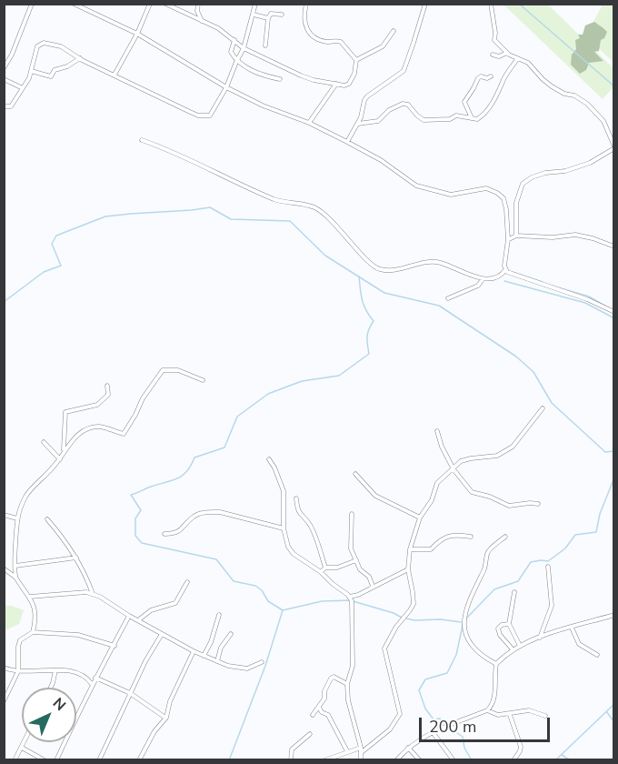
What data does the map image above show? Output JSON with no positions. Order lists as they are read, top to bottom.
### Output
{
  "scale_bar": "200 m",
  "north": "top right"
}
